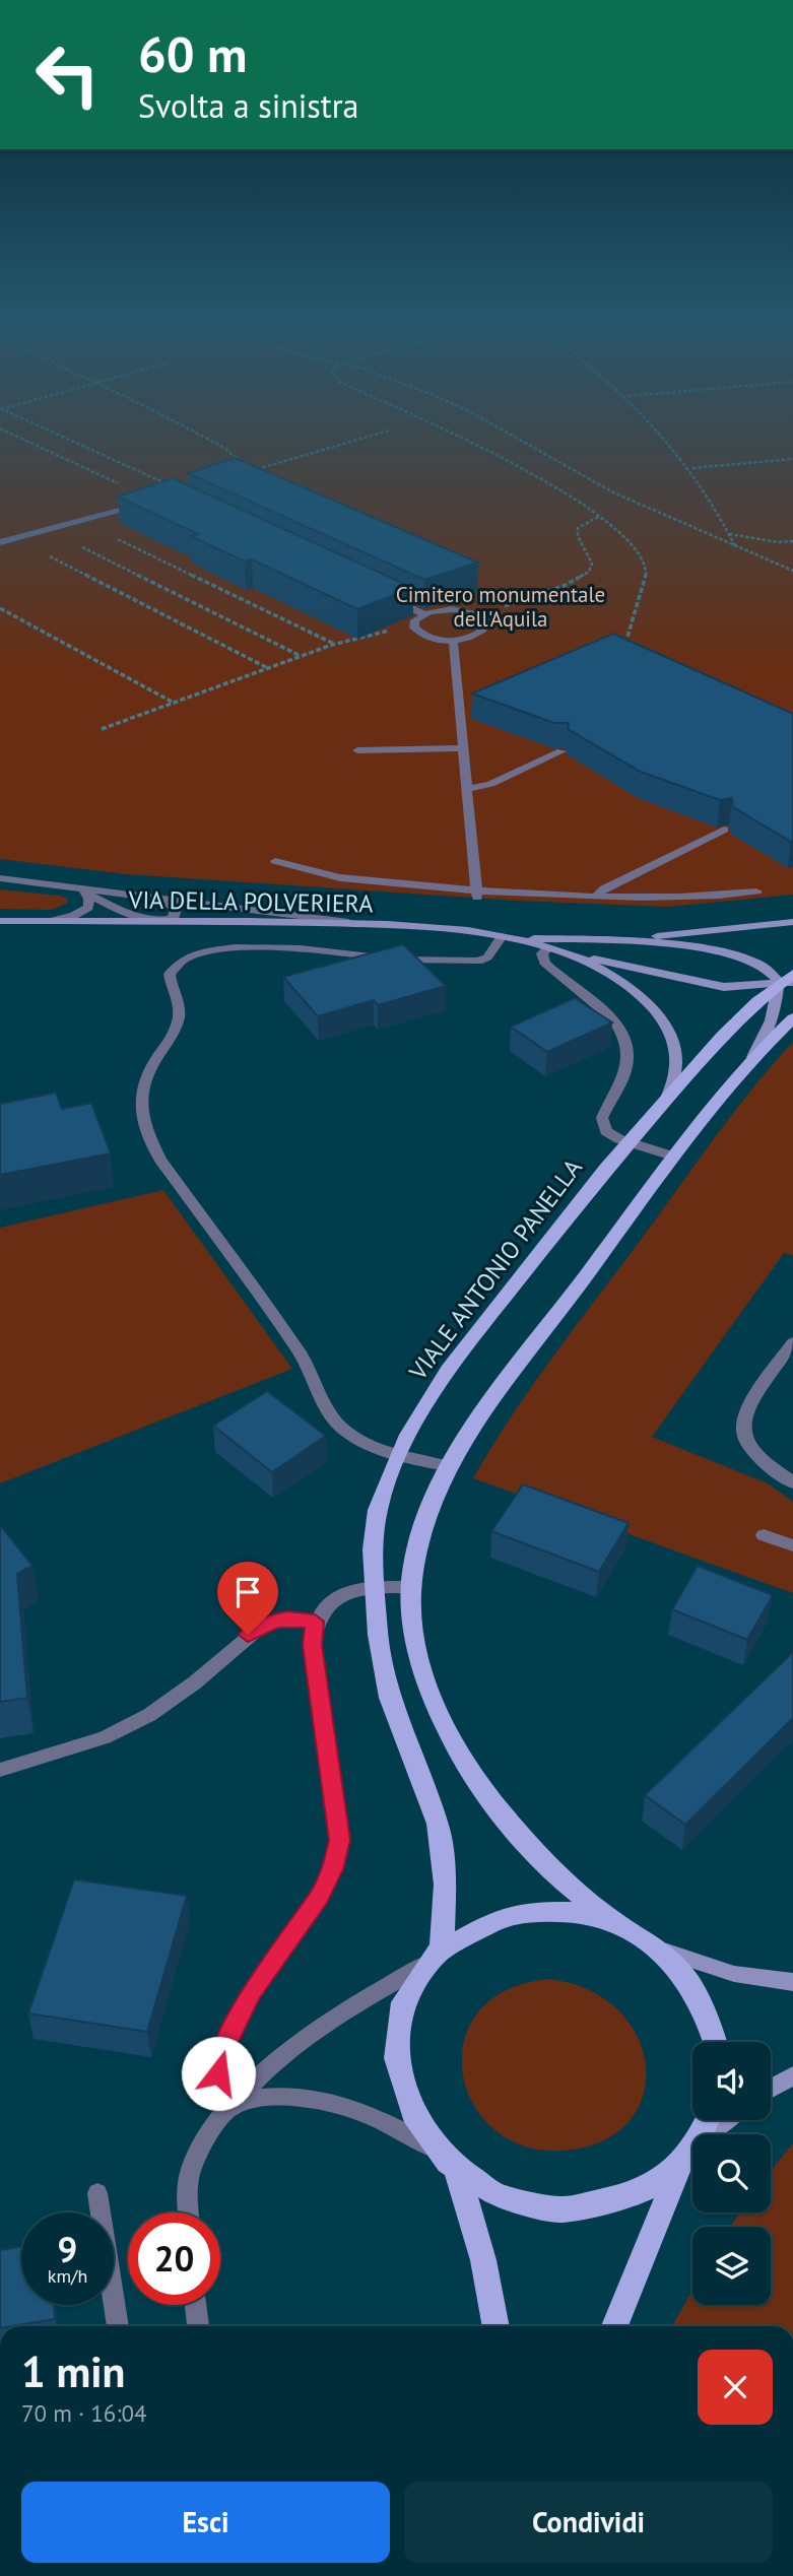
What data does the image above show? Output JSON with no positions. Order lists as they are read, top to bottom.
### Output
{
  "streets": {
    "main road": ["VIA DELLA POLVERIERA", "VIALE ANTONIO PANELLA"]
  },
  "crossings": [
    ["VIA DELLA POLVERIERA", "VIALE ANTONIO PANELLA"]
  ],
  "parks": ["Cimitero monumentale dell'Aquila"],
  "page": {
    "turn": ["60 m", "Svolta a sinistra"],
    "speed": "9 km/h",
    "limit": "20",
    "heading": ["1 min", "70 m · 16:04"],
    "buttons": ["Esci", "Condividi"]
  }
}
